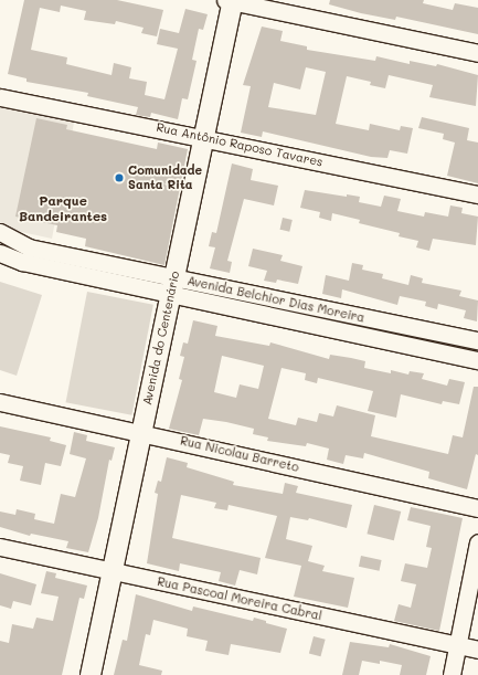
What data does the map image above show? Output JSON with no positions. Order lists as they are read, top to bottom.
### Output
{
  "streets": {
    "street": [
      "Rua Antônio Raposo Tavares",
      "Avenida Belchior Dias Moreira",
      "Avenida do Centenário",
      "Rua Nicolau Barreto",
      "Rua Pascoal Moreira Cabral"
    ]
  },
  "crossings": [
    ["Rua Antônio Raposo Tavares", "Avenida do Centenário"],
    ["Avenida Belchior Dias Moreira", "Avenida do Centenário"],
    ["Avenida do Centenário", "Rua Nicolau Barreto"],
    ["Avenida do Centenário", "Rua Pascoal Moreira Cabral"]
  ],
  "districts": ["Parque Bandeirantes"],
  "places": ["Comunidade Santa Rita"]
}
